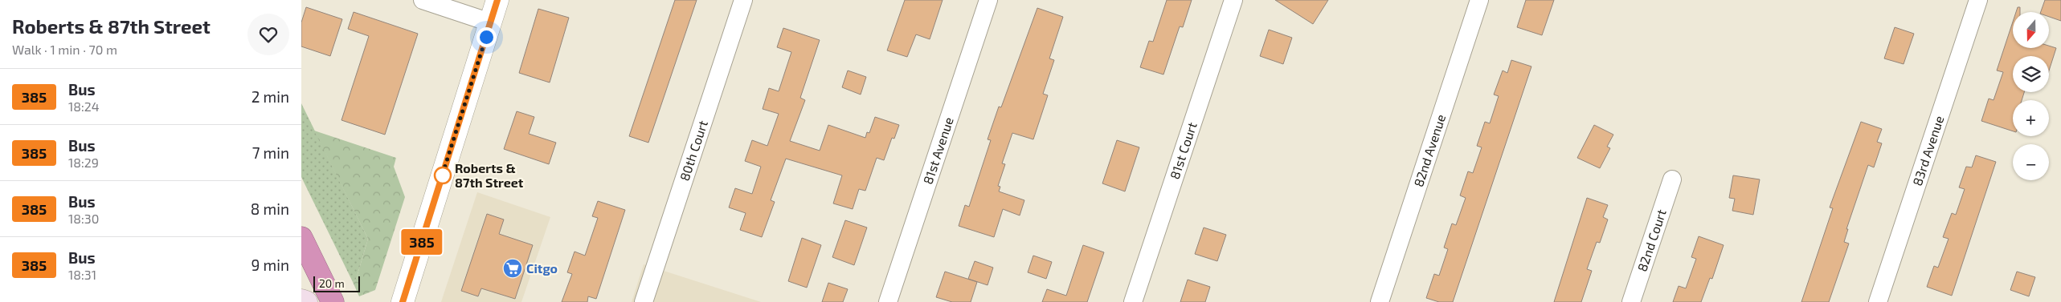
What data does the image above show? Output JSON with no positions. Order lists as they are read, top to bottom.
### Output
{
  "streets": {
    "street": [
      "80th Court",
      "81st Avenue",
      "81st Court",
      "82nd Avenue",
      "83rd Avenue",
      "82nd Court"
    ]
  },
  "places": {
    "other": ["Roberts & 87th Street"],
    "supermarket": ["Citgo"]
  },
  "lines": ["bus line 385"],
  "scale_bar": "20 m",
  "north": "bottom",
  "page": {
    "heading": ["Roberts & 87th Street", "Walk · 1 min · 70 m"],
    "on_map": "385",
    "map_buttons": ["+", "−"],
    "list": [
      {
        "mark": "385",
        "name": "Bus",
        "note": "18:24",
        "value": "2 min"
      },
      {
        "mark": "385",
        "name": "Bus",
        "note": "18:29",
        "value": "7 min"
      },
      {
        "mark": "385",
        "name": "Bus",
        "note": "18:30",
        "value": "8 min"
      },
      {
        "mark": "385",
        "name": "Bus",
        "note": "18:31",
        "value": "9 min"
      }
    ],
    "scale": "20 m"
  }
}
